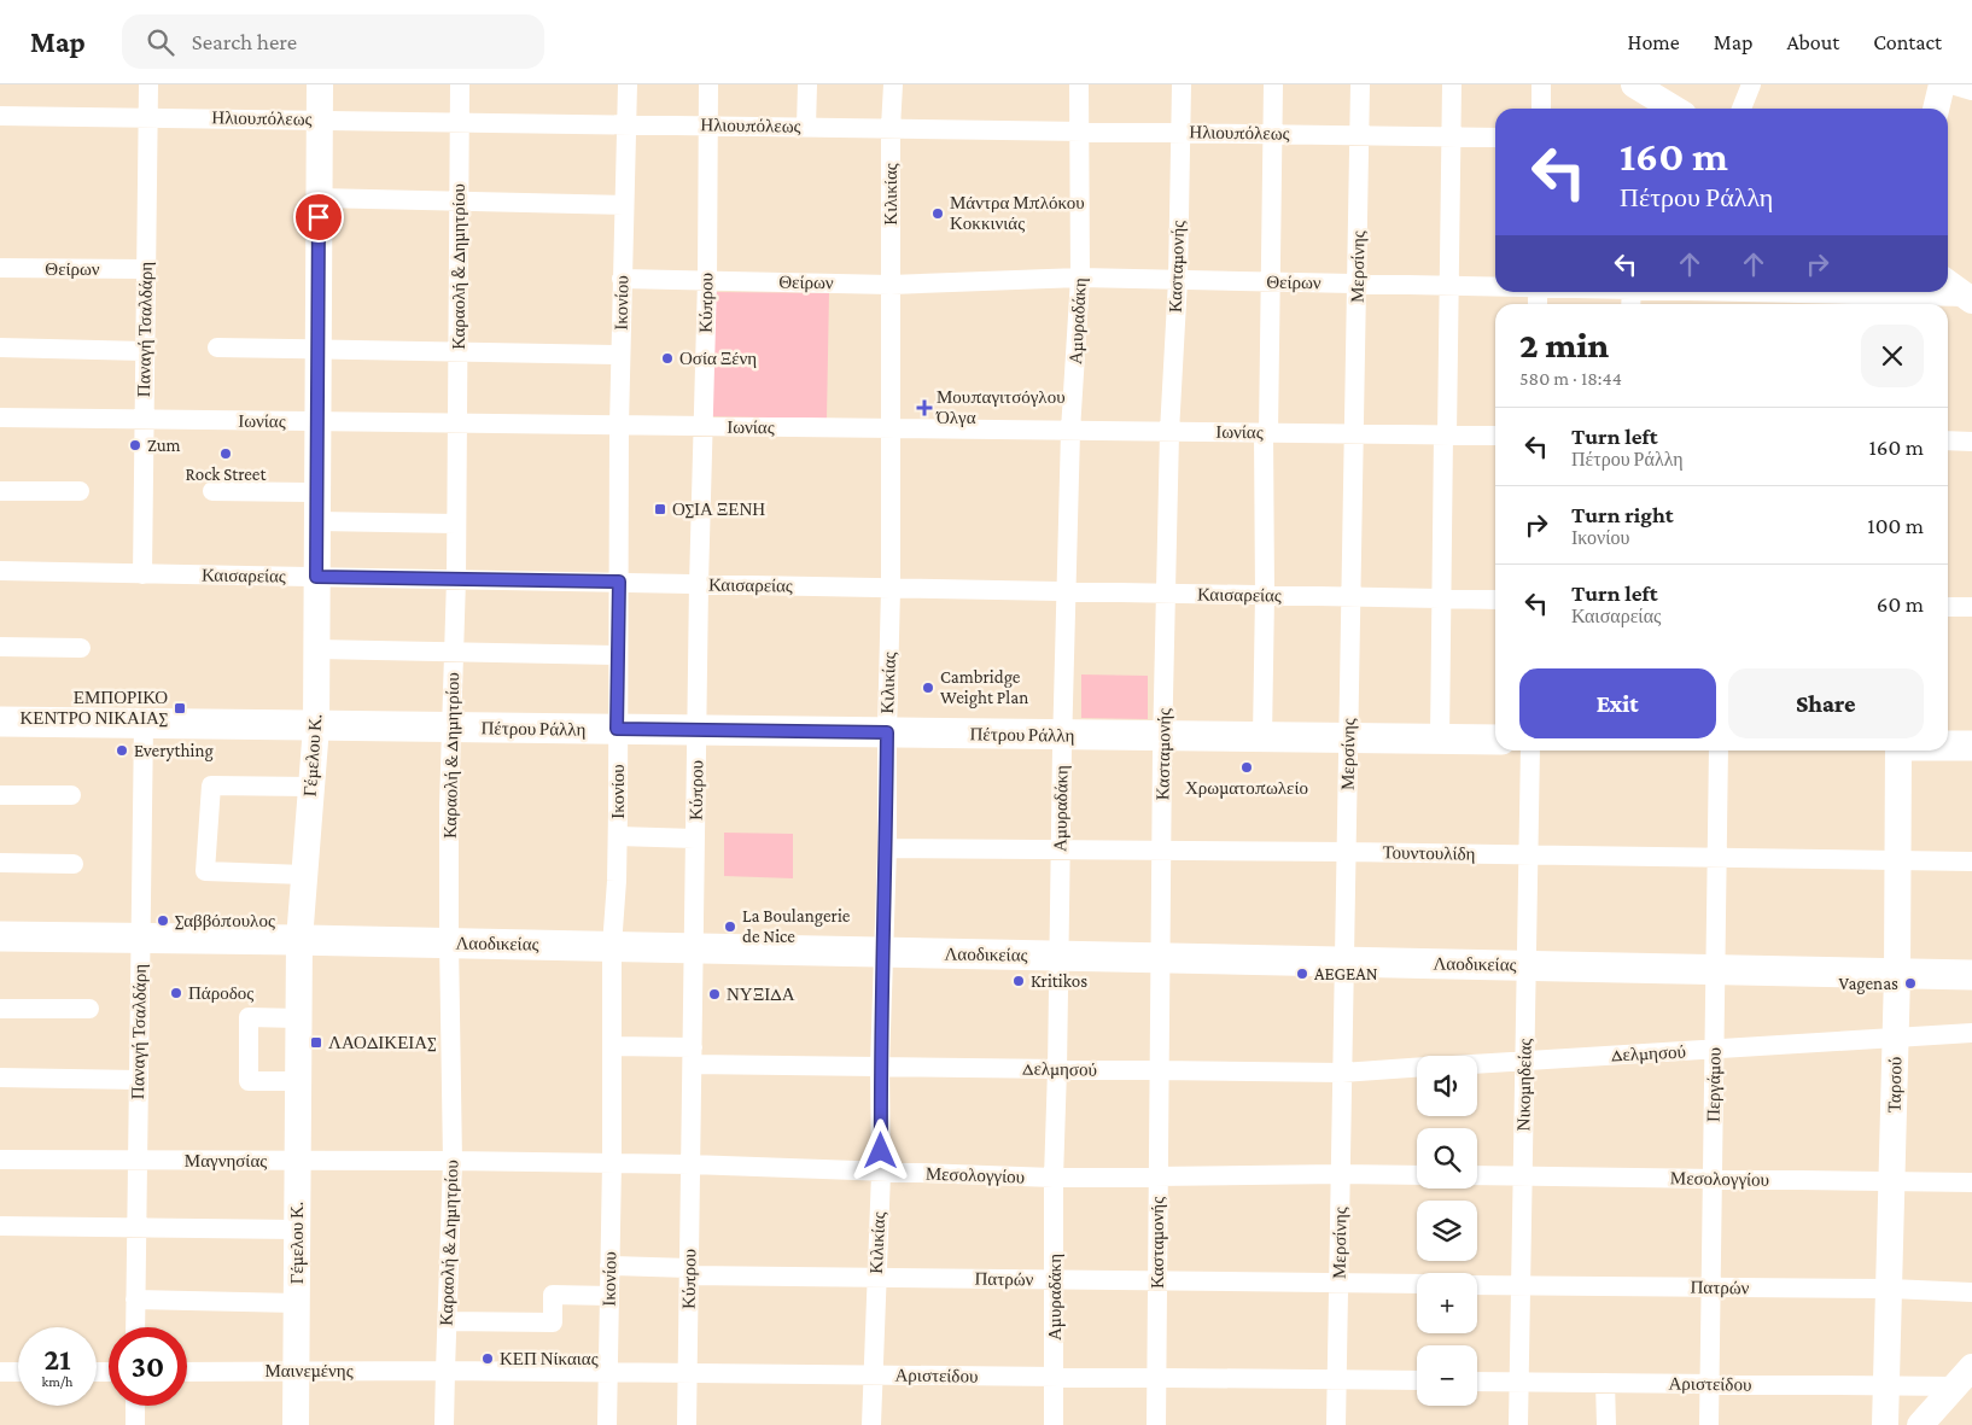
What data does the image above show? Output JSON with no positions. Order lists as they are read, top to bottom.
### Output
{
  "streets": {
    "main road": [
      "Πέτρου Ράλλη",
      "Γέμελου Κ.",
      "Λαοδικείας",
      "Ταρσού"
    ],
    "street": [
      "Ηλιουπόλεως",
      "Κιλικίας",
      "Καραολή & Δημητρίου",
      "Κασταμονής",
      "Μερσίνης",
      "Θείρων",
      "Ικονίου",
      "Κύπρου",
      "Αμυραδάκη",
      "Παναγή Τσαλδάρη",
      "Ιωνίας",
      "Καισαρείας",
      "Τουντουλίδη",
      "Δελμησού",
      "Νικομηδείας",
      "Περγάμου",
      "Μαγνησίας",
      "Μεσολογγίου",
      "Πατρών",
      "Μαινεμένης",
      "Αριστείδου"
    ]
  },
  "crossings": [
    ["Ηλιουπόλεως", "Κιλικίας"],
    ["Ηλιουπόλεως", "Καραολή & Δημητρίου"],
    ["Ηλιουπόλεως", "Κασταμονής"],
    ["Ηλιουπόλεως", "Μερσίνης"],
    ["Ηλιουπόλεως", "Ικονίου"],
    ["Ηλιουπόλεως", "Κύπρου"],
    ["Ηλιουπόλεως", "Αμυραδάκη"],
    ["Ηλιουπόλεως", "Παναγή Τσαλδάρη"],
    ["Ηλιουπόλεως", "Γέμελου Κ."],
    ["Κιλικίας", "Θείρων"],
    ["Κιλικίας", "Ιωνίας"],
    ["Κιλικίας", "Καισαρείας"],
    ["Κιλικίας", "Πέτρου Ράλλη"],
    ["Κιλικίας", "Τουντουλίδη"],
    ["Κιλικίας", "Λαοδικείας"],
    ["Κιλικίας", "Δελμησού"],
    ["Κιλικίας", "Μεσολογγίου"],
    ["Κιλικίας", "Πατρών"],
    ["Κιλικίας", "Αριστείδου"],
    ["Καραολή & Δημητρίου", "Ιωνίας"],
    ["Καραολή & Δημητρίου", "Καισαρείας"],
    ["Καραολή & Δημητρίου", "Πέτρου Ράλλη"],
    ["Καραολή & Δημητρίου", "Λαοδικείας"],
    ["Καραολή & Δημητρίου", "Μαγνησίας"],
    ["Καραολή & Δημητρίου", "Μεσολογγίου"],
    ["Καραολή & Δημητρίου", "Μαινεμένης"],
    ["Καραολή & Δημητρίου", "Αριστείδου"],
    ["Κασταμονής", "Θείρων"],
    ["Κασταμονής", "Ιωνίας"],
    ["Κασταμονής", "Καισαρείας"],
    ["Κασταμονής", "Πέτρου Ράλλη"],
    ["Κασταμονής", "Τουντουλίδη"],
    ["Κασταμονής", "Λαοδικείας"],
    ["Κασταμονής", "Δελμησού"],
    ["Κασταμονής", "Μεσολογγίου"],
    ["Κασταμονής", "Πατρών"],
    ["Κασταμονής", "Αριστείδου"],
    ["Μερσίνης", "Θείρων"],
    ["Μερσίνης", "Ιωνίας"],
    ["Μερσίνης", "Καισαρείας"],
    ["Μερσίνης", "Πέτρου Ράλλη"],
    ["Μερσίνης", "Τουντουλίδη"],
    ["Μερσίνης", "Λαοδικείας"],
    ["Μερσίνης", "Δελμησού"],
    ["Μερσίνης", "Μεσολογγίου"],
    ["Μερσίνης", "Πατρών"],
    ["Μερσίνης", "Αριστείδου"],
    ["Θείρων", "Ικονίου"],
    ["Θείρων", "Κύπρου"],
    ["Θείρων", "Αμυραδάκη"],
    ["Θείρων", "Παναγή Τσαλδάρη"],
    ["Ικονίου", "Ιωνίας"],
    ["Ικονίου", "Καισαρείας"],
    ["Ικονίου", "Πέτρου Ράλλη"],
    ["Ικονίου", "Λαοδικείας"],
    ["Ικονίου", "Δελμησού"],
    ["Ικονίου", "Μεσολογγίου"],
    ["Ικονίου", "Πατρών"],
    ["Ικονίου", "Αριστείδου"],
    ["Κύπρου", "Ιωνίας"],
    ["Κύπρου", "Καισαρείας"],
    ["Κύπρου", "Πέτρου Ράλλη"],
    ["Κύπρου", "Λαοδικείας"],
    ["Κύπρου", "Δελμησού"],
    ["Κύπρου", "Μεσολογγίου"],
    ["Κύπρου", "Πατρών"],
    ["Κύπρου", "Αριστείδου"],
    ["Αμυραδάκη", "Ιωνίας"],
    ["Αμυραδάκη", "Καισαρείας"],
    ["Αμυραδάκη", "Πέτρου Ράλλη"],
    ["Αμυραδάκη", "Τουντουλίδη"],
    ["Αμυραδάκη", "Λαοδικείας"],
    ["Αμυραδάκη", "Δελμησού"],
    ["Αμυραδάκη", "Μεσολογγίου"],
    ["Αμυραδάκη", "Πατρών"],
    ["Αμυραδάκη", "Αριστείδου"],
    ["Παναγή Τσαλδάρη", "Ιωνίας"],
    ["Παναγή Τσαλδάρη", "Καισαρείας"],
    ["Παναγή Τσαλδάρη", "Πέτρου Ράλλη"],
    ["Παναγή Τσαλδάρη", "Λαοδικείας"],
    ["Παναγή Τσαλδάρη", "Μαγνησίας"],
    ["Ιωνίας", "Γέμελου Κ."],
    ["Καισαρείας", "Γέμελου Κ."],
    ["Πέτρου Ράλλη", "Γέμελου Κ."],
    ["Γέμελου Κ.", "Λαοδικείας"],
    ["Γέμελου Κ.", "Μαγνησίας"],
    ["Γέμελου Κ.", "Μαινεμένης"],
    ["Τουντουλίδη", "Νικομηδείας"],
    ["Τουντουλίδη", "Περγάμου"],
    ["Τουντουλίδη", "Ταρσού"],
    ["Λαοδικείας", "Νικομηδείας"],
    ["Λαοδικείας", "Περγάμου"],
    ["Λαοδικείας", "Ταρσού"],
    ["Δελμησού", "Νικομηδείας"],
    ["Δελμησού", "Περγάμου"],
    ["Δελμησού", "Ταρσού"],
    ["Νικομηδείας", "Μεσολογγίου"],
    ["Νικομηδείας", "Πατρών"],
    ["Νικομηδείας", "Αριστείδου"],
    ["Περγάμου", "Μεσολογγίου"],
    ["Περγάμου", "Πατρών"],
    ["Περγάμου", "Αριστείδου"],
    ["Ταρσού", "Μεσολογγίου"],
    ["Ταρσού", "Πατρών"],
    ["Ταρσού", "Αριστείδου"],
    ["Μαγνησίας", "Μεσολογγίου"],
    ["Μαινεμένης", "Αριστείδου"]
  ],
  "places": {
    "other": [
      "Μάντρα Μπλόκου Κοκκινιάς",
      "Οσία Ξένη",
      "Zum",
      "Rock Street",
      "Cambridge Weight Plan",
      "Everything",
      "Χρωματοπωλείο",
      "Σαββόπουλος",
      "La Boulangerie de Nice",
      "AEGEAN",
      "Kritikos",
      "Vagenas",
      "Πάροδος",
      "ΝΥΞΙΔΑ",
      "ΚΕΠ Νίκαιας"
    ],
    "health": ["Μουπαγιτσόγλου Όλγα"],
    "transit": ["ΟΣΙΑ ΞΕΝΗ", "ΕΜΠΟΡΙΚΟ ΚΕΝΤΡΟ ΝΙΚΑΙΑΣ", "ΛΑΟΔΙΚΕΙΑΣ"]
  },
  "page": {
    "header": "Map",
    "search": "Search here",
    "nav": [
      "Home",
      "Map",
      "About",
      "Contact"
    ],
    "turn": ["160 m", "Πέτρου Ράλλη"],
    "heading": ["2 min", "580 m · 18:44"],
    "list": [
      {
        "name": "Turn left",
        "note": "Πέτρου Ράλλη",
        "value": "160 m"
      },
      {
        "name": "Turn right",
        "note": "Ικονίου",
        "value": "100 m"
      },
      {
        "name": "Turn left",
        "note": "Καισαρείας",
        "value": "60 m"
      }
    ],
    "buttons": ["Exit", "Share"],
    "map_buttons": ["+", "−"],
    "speed": "21 km/h",
    "limit": "30"
  }
}
